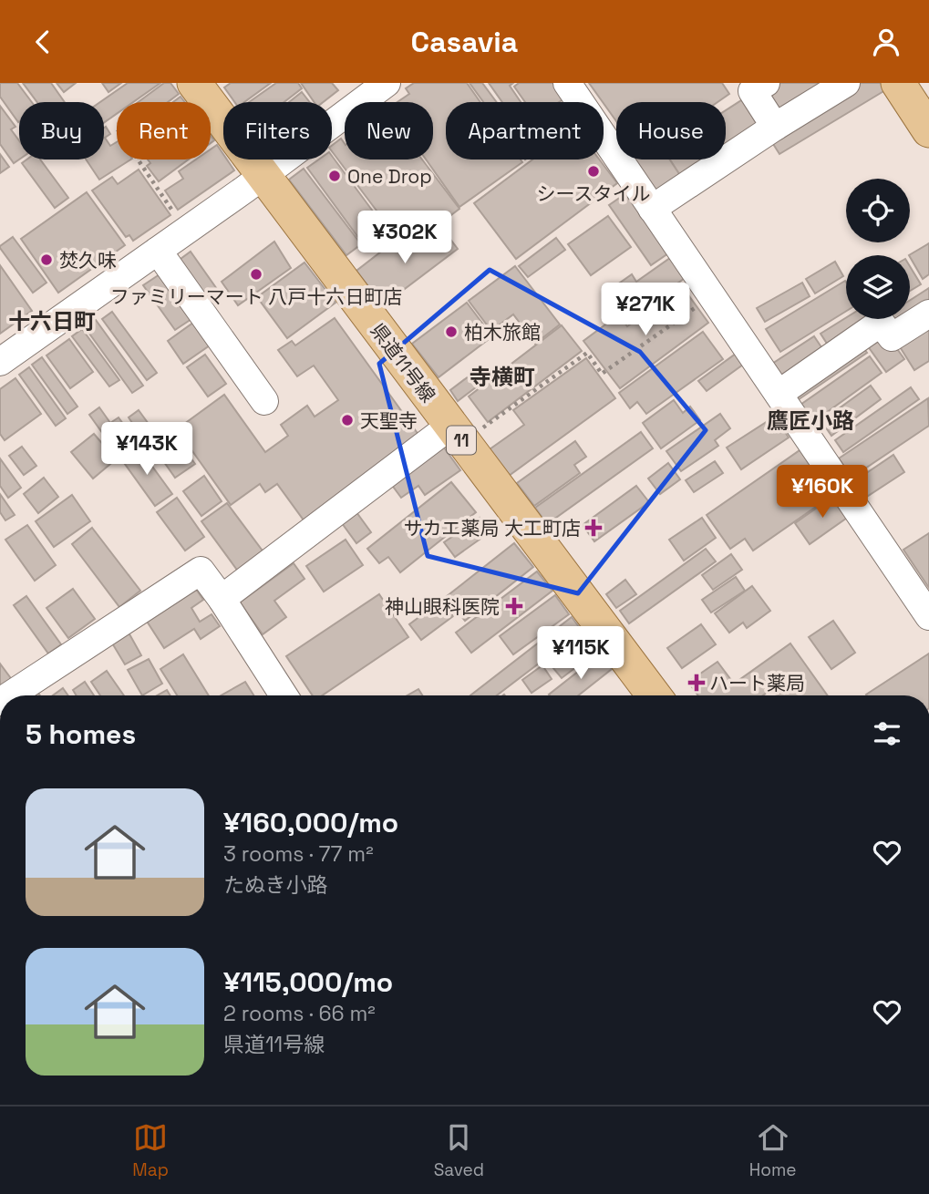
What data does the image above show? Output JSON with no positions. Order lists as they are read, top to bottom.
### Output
{
  "streets": {
    "main road": ["県道11号線", "11"]
  },
  "districts": ["十六日町", "寺横町", "鷹匠小路"],
  "places": {
    "other": [
      "シースタイル",
      "One Drop",
      "焚久味",
      "ファミリーマート 八戸十六日町店",
      "柏木旅館",
      "天聖寺"
    ],
    "health": ["サカエ薬局 大工町店", "神山眼科医院", "ハート薬局"]
  },
  "page": {
    "header": "Casavia",
    "chip": [
      "Buy",
      "Rent",
      "Filters",
      "New",
      "Apartment",
      "House"
    ],
    "price": [
      "¥302K",
      "¥271K",
      "¥143K",
      "¥160K",
      "¥115K"
    ],
    "heading": "5 homes",
    "list": [
      {
        "name": "¥160,000/mo",
        "note": "3 rooms · 77 m² · たぬき小路"
      },
      {
        "name": "¥115,000/mo",
        "note": "2 rooms · 66 m² · 県道11号線"
      }
    ],
    "tabs": ["Map", "Saved", "Home"]
  }
}
